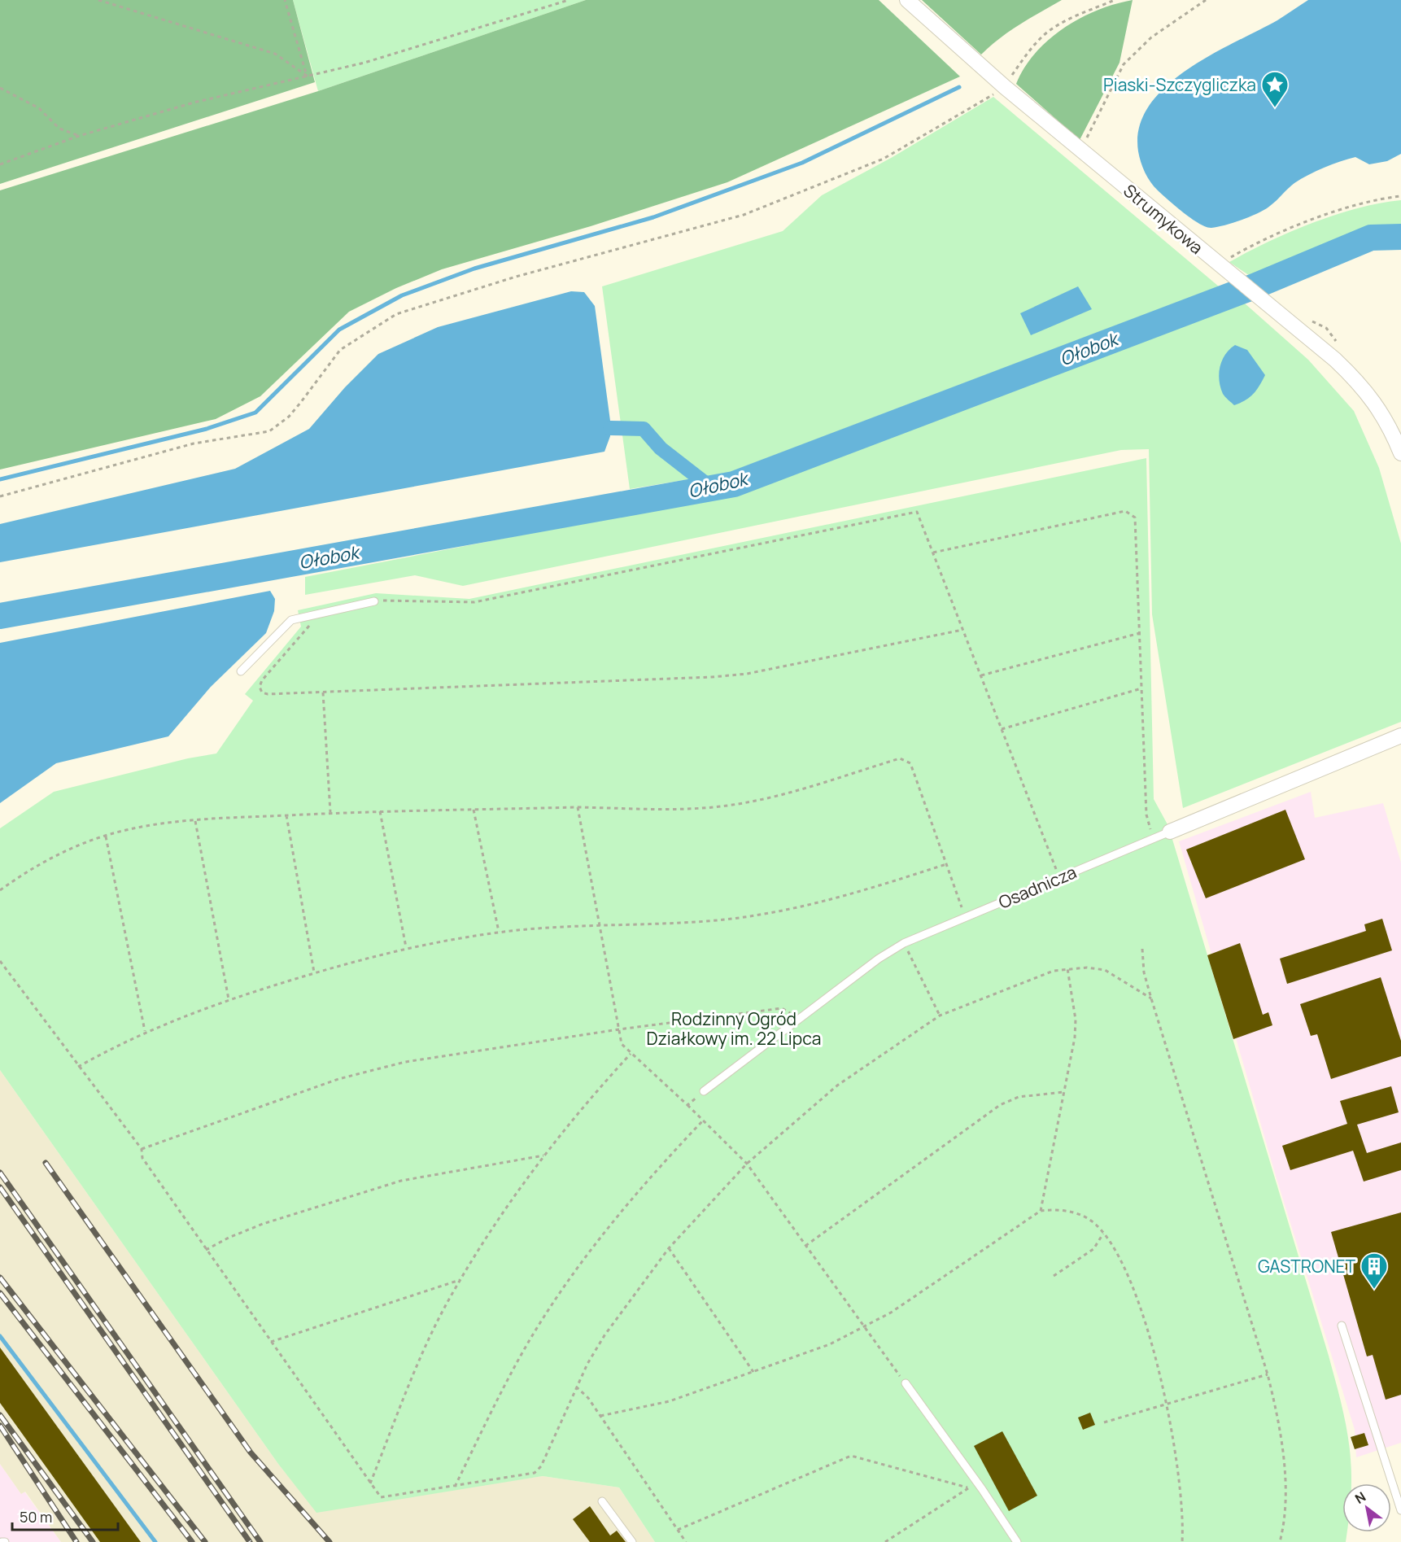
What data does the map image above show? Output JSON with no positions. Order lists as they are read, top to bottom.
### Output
{
  "streets": {
    "street": ["Strumykowa", "Osadnicza"]
  },
  "water": ["Ołobok"],
  "parks": ["Rodzinny Ogród Działkowy im. 22 Lipca"],
  "places": {
    "place": ["Piaski-Szczygliczka"],
    "building": ["GASTRONET"]
  },
  "scale_bar": "50 m",
  "north": "top left"
}
